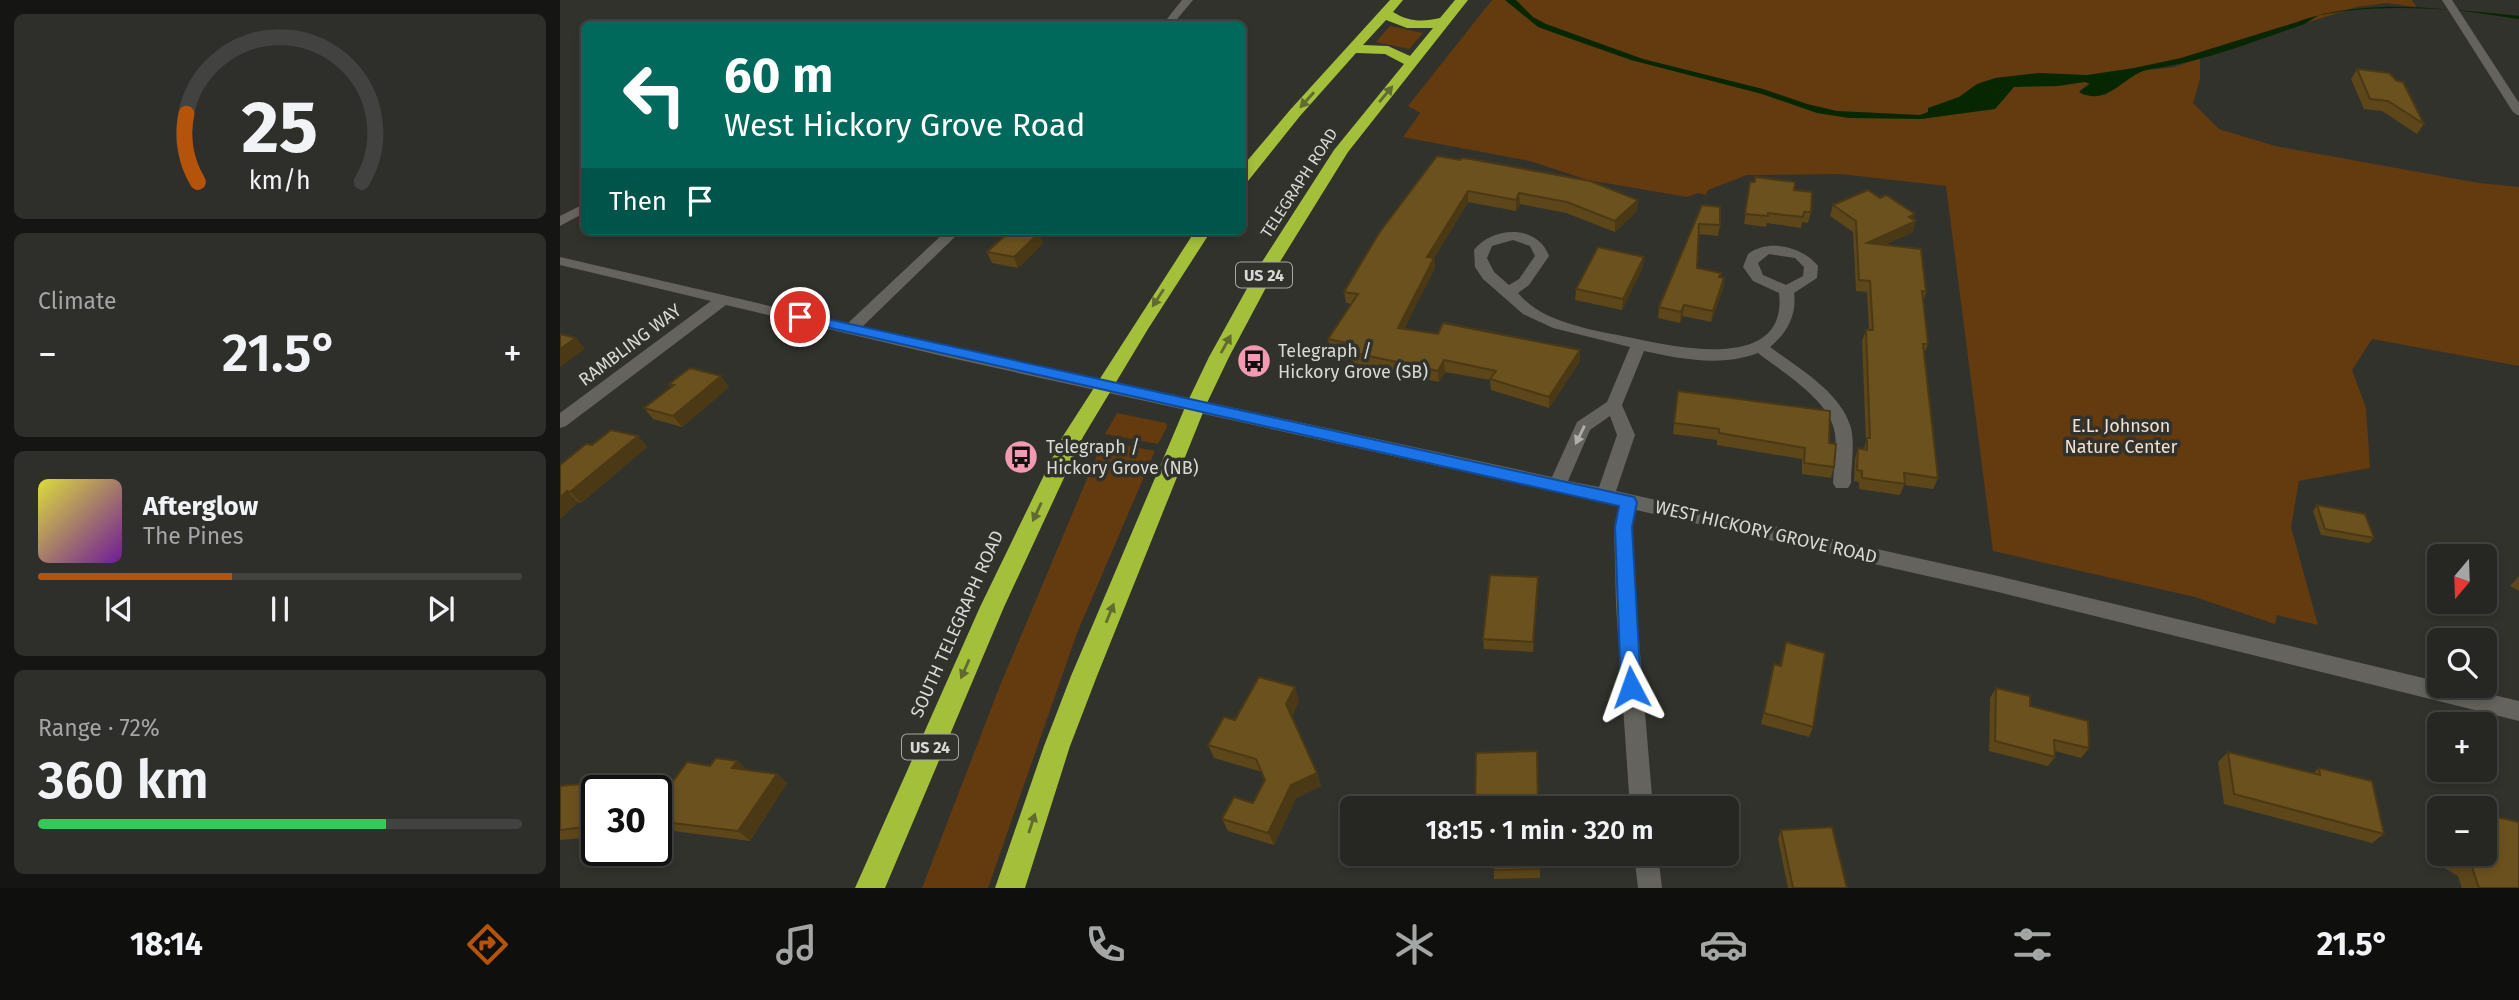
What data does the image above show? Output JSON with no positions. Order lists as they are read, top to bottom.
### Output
{
  "streets": {
    "highway": ["TELEGRAPH ROAD", "US 24", "SOUTH TELEGRAPH ROAD"],
    "street": ["RAMBLING WAY", "WEST HICKORY GROVE ROAD"]
  },
  "crossings": [
    ["TELEGRAPH ROAD", "US 24"],
    ["TELEGRAPH ROAD", "WEST HICKORY GROVE ROAD"],
    ["US 24", "WEST HICKORY GROVE ROAD"],
    ["US 24", "SOUTH TELEGRAPH ROAD"],
    ["RAMBLING WAY", "WEST HICKORY GROVE ROAD"],
    ["WEST HICKORY GROVE ROAD", "SOUTH TELEGRAPH ROAD"]
  ],
  "parks": ["E.L. Johnson Nature Center"],
  "places": {
    "bus stop": ["Telegraph / Hickory Grove (SB)", "Telegraph / Hickory Grove (NB)"]
  },
  "north": "bottom",
  "page": {
    "turn": ["60 m", "West Hickory Grove Road"],
    "then": "Then",
    "tile": [
      "Climate",
      ["Range · 72%", "360 km"]
    ],
    "heat": ["−", "21.5°", "+"],
    "song": ["Afterglow", "The Pines"],
    "map_buttons": ["+", "−"],
    "limit": "30",
    "trip": "18:15 · 1 min · 320 m",
    "tabs": ["18:14", "21.5°"],
    "gauge": ["25", "km/h"]
  }
}
